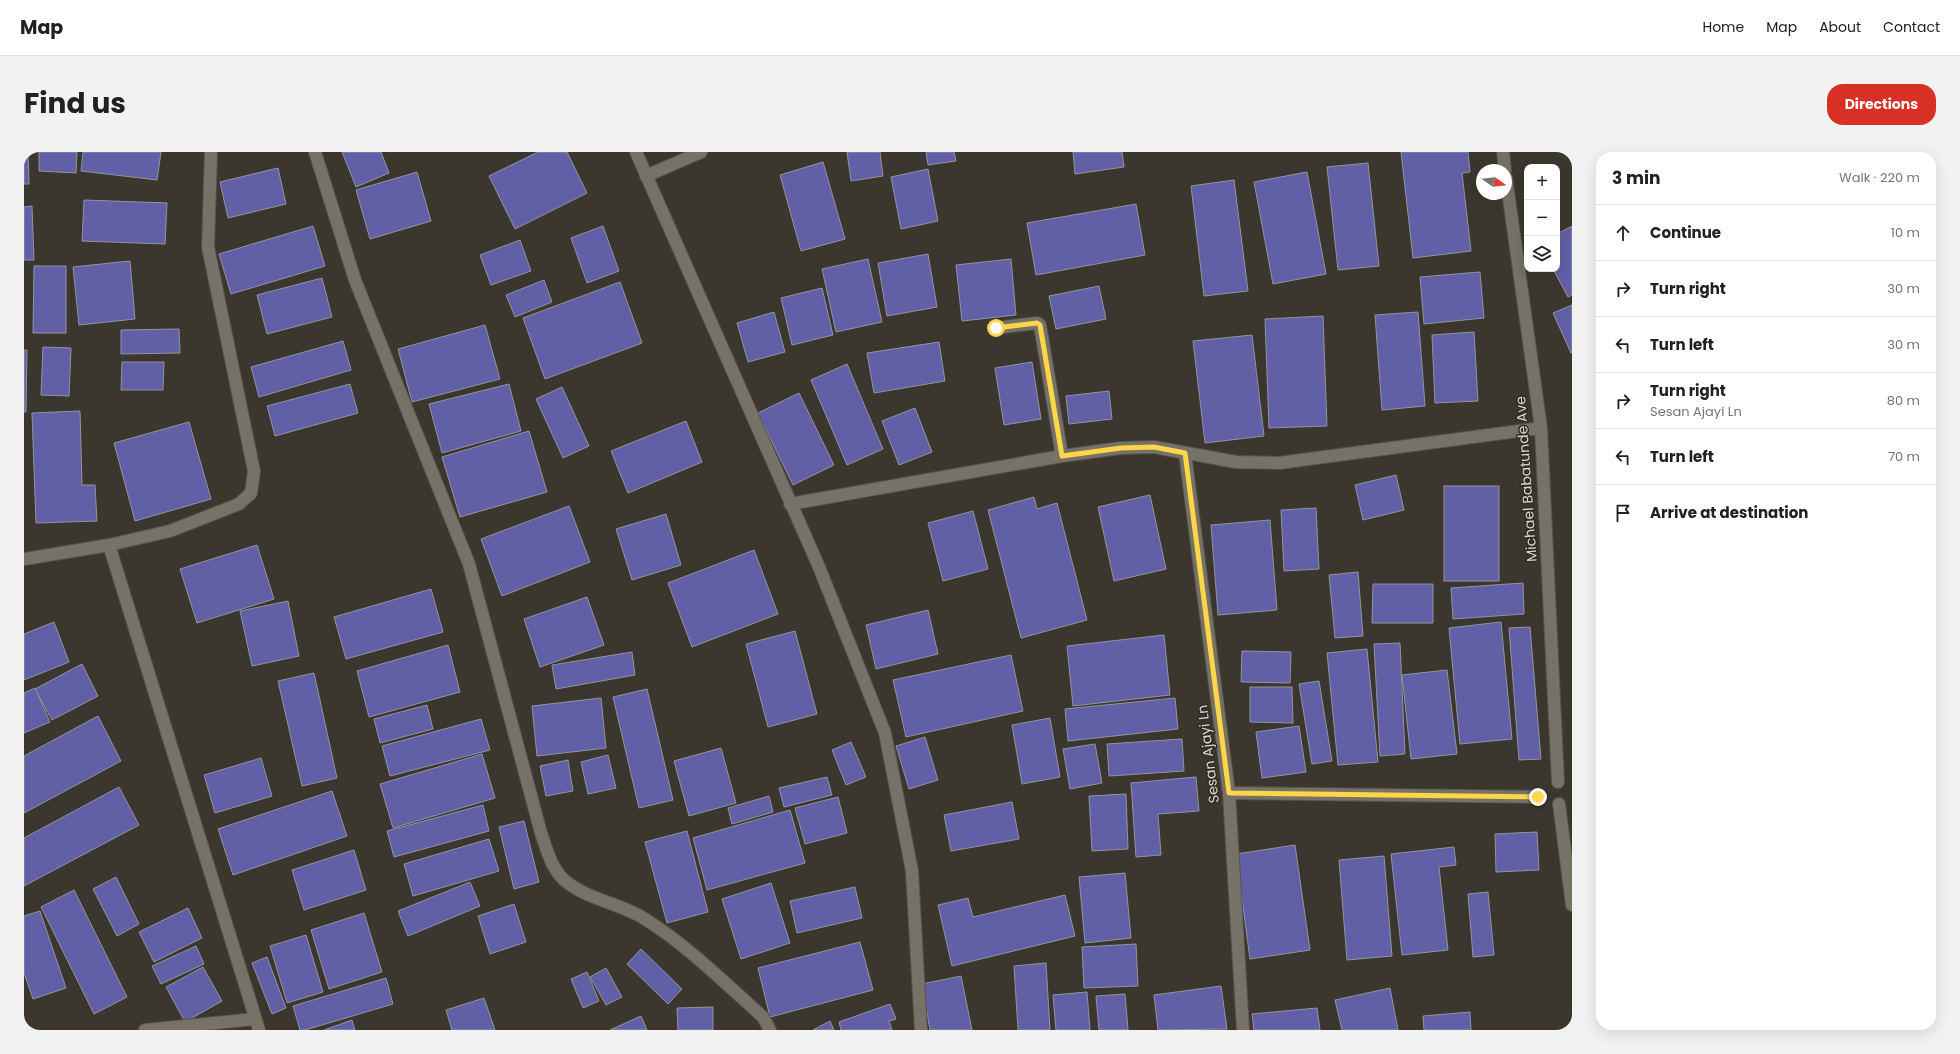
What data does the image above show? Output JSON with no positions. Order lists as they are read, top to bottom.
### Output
{
  "streets": {
    "street": ["Michael Babatunde Ave", "Sesan Ajayi Ln"]
  },
  "north": "right",
  "page": {
    "header": "Map",
    "nav": [
      "Home",
      "Map",
      "About",
      "Contact"
    ],
    "title": "Find us",
    "buttons": "Directions",
    "heading": ["3 min", "Walk · 220 m"],
    "map_buttons": ["+", "−"],
    "list": [
      ["Continue", "10 m"],
      ["Turn right", "30 m"],
      ["Turn left", "30 m"],
      ["Turn right", "Sesan Ajayi Ln", "80 m"],
      ["Turn left", "70 m"],
      "Arrive at destination"
    ]
  }
}
